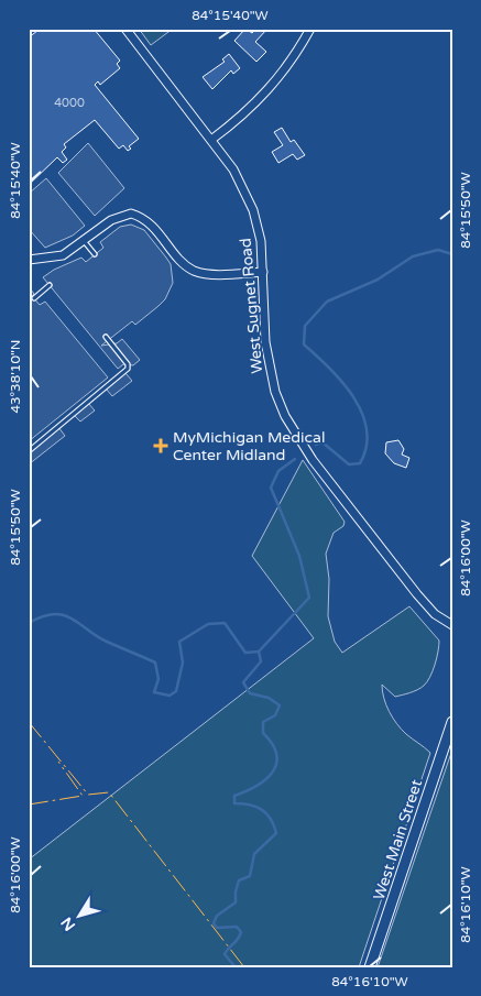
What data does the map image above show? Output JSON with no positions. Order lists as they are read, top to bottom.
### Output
{
  "streets": {
    "street": ["West Sugnet Road", "West Main Street"]
  },
  "places": {
    "health": ["MyMichigan Medical Center Midland"]
  },
  "house_numbers": ["4000"],
  "north": "bottom left",
  "coordinates": [
    "84°15'40\"W",
    "84°15'50\"W",
    "43°38'10\"N",
    "84°16'00\"W",
    "84°16'10\"W"
  ]
}
